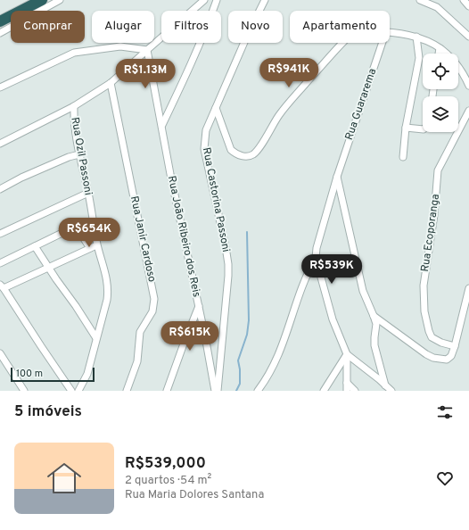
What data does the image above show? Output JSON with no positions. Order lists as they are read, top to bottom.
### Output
{
  "streets": {
    "street": [
      "Rua Guararema",
      "Rua Ozil Passoni",
      "Rua Castorina Passoni",
      "Rua Ecoporanga",
      "Rua João Ribeiro dos Reis",
      "Rua Janir Cardoso"
    ]
  },
  "crossings": [
    ["Rua Castorina Passoni", "Rua João Ribeiro dos Reis"]
  ],
  "scale_bar": "100 m",
  "page": {
    "chip": [
      "Comprar",
      "Alugar",
      "Filtros",
      "Novo",
      "Apartamento"
    ],
    "price": [
      "R$941K",
      "R$1.13M",
      "R$654K",
      "R$539K",
      "R$615K"
    ],
    "scale": "100 m",
    "heading": "5 imóveis",
    "list": [
      {
        "name": "R$539,000",
        "note": "2 quartos · 54 m² · Rua Maria Dolores Santana"
      }
    ]
  }
}
